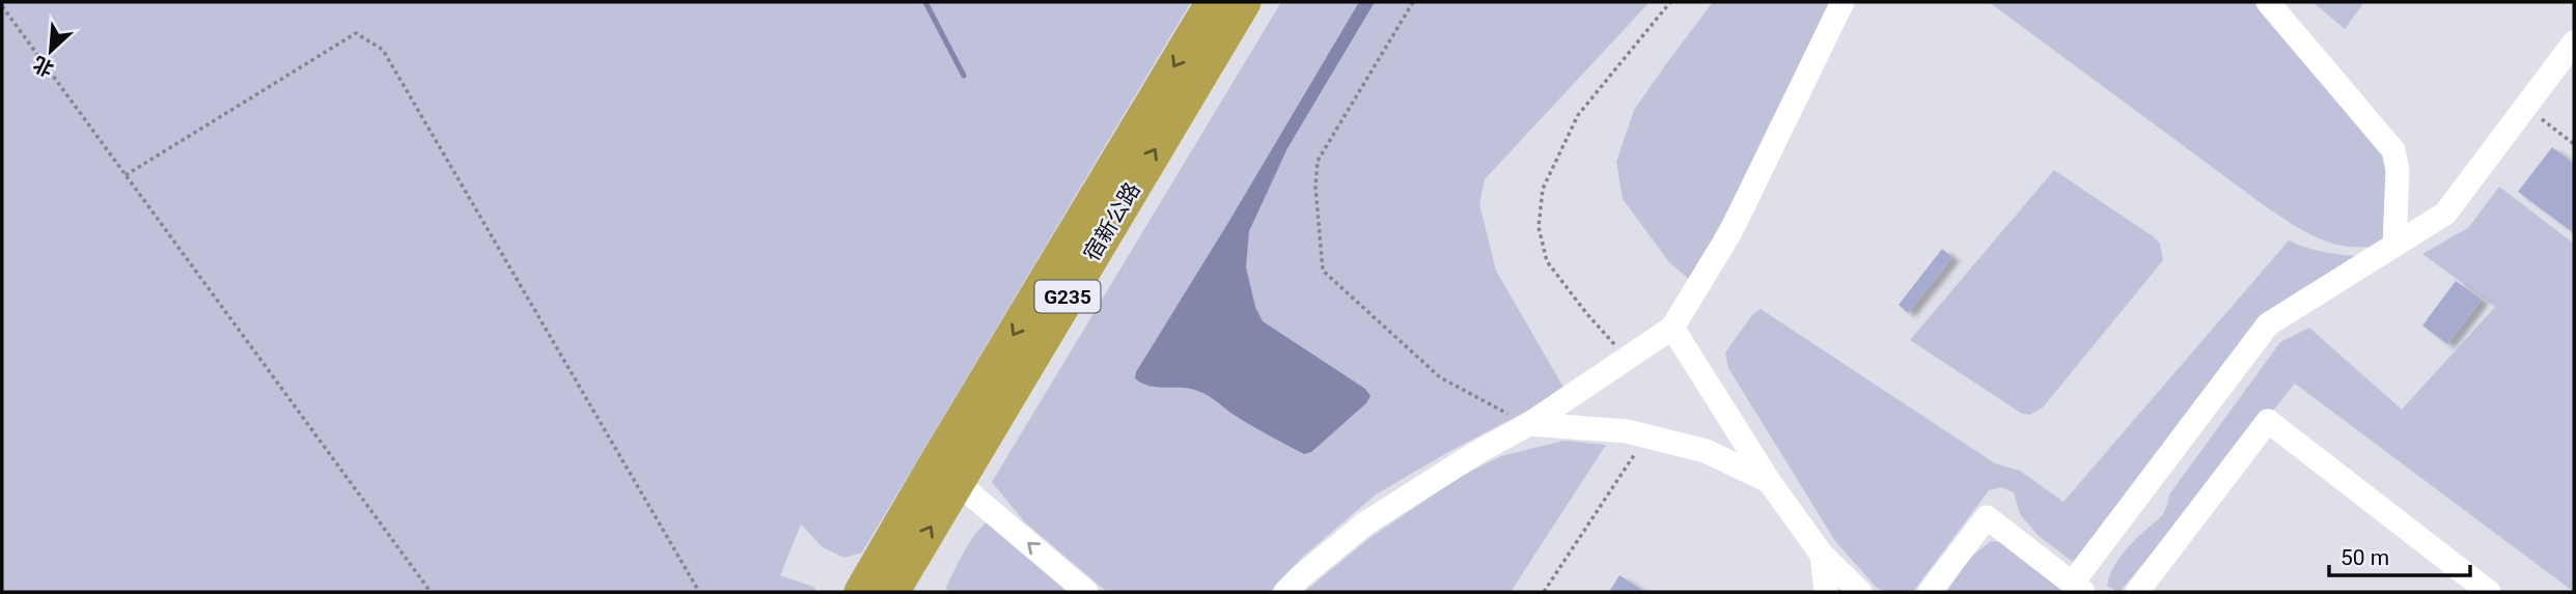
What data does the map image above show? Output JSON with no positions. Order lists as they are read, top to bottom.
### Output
{
  "streets": {
    "highway": ["宿新公路", "G235"]
  },
  "scale_bar": "50 m",
  "north": "bottom left"
}
